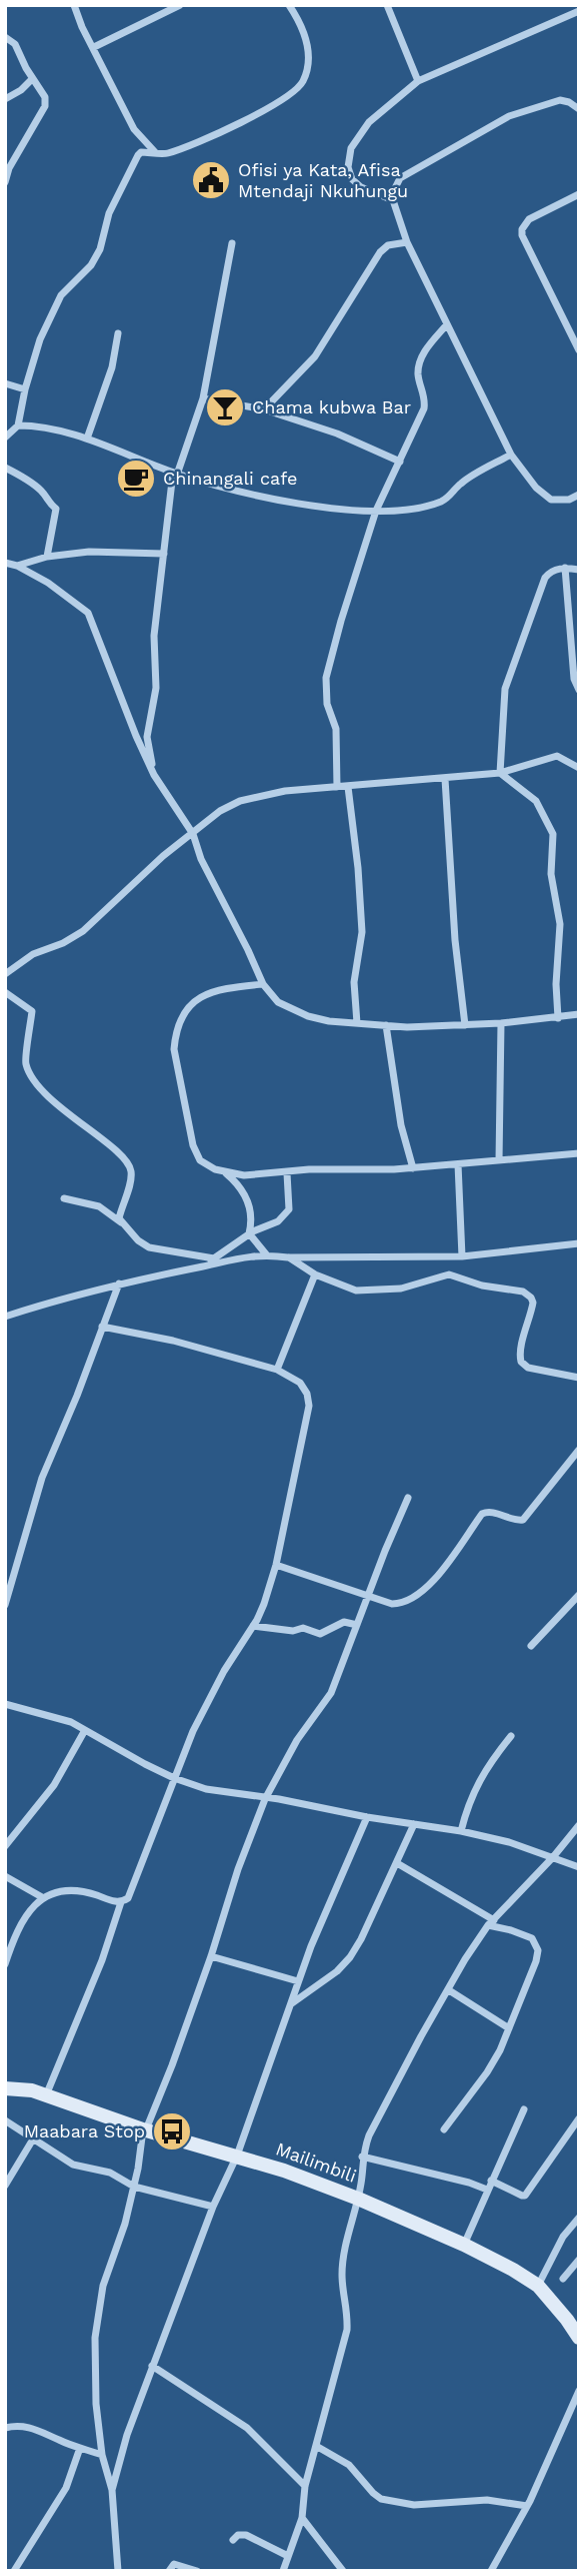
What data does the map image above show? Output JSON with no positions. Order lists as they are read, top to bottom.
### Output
{
  "streets": {
    "street": ["Mailimbili"]
  },
  "places": {
    "public building": ["Ofisi ya Kata, Afisa Mtendaji Nkuhungu"],
    "bar": ["Chama kubwa Bar"],
    "cafe": ["Chinangali cafe"],
    "bus stop": ["Maabara Stop"]
  }
}
